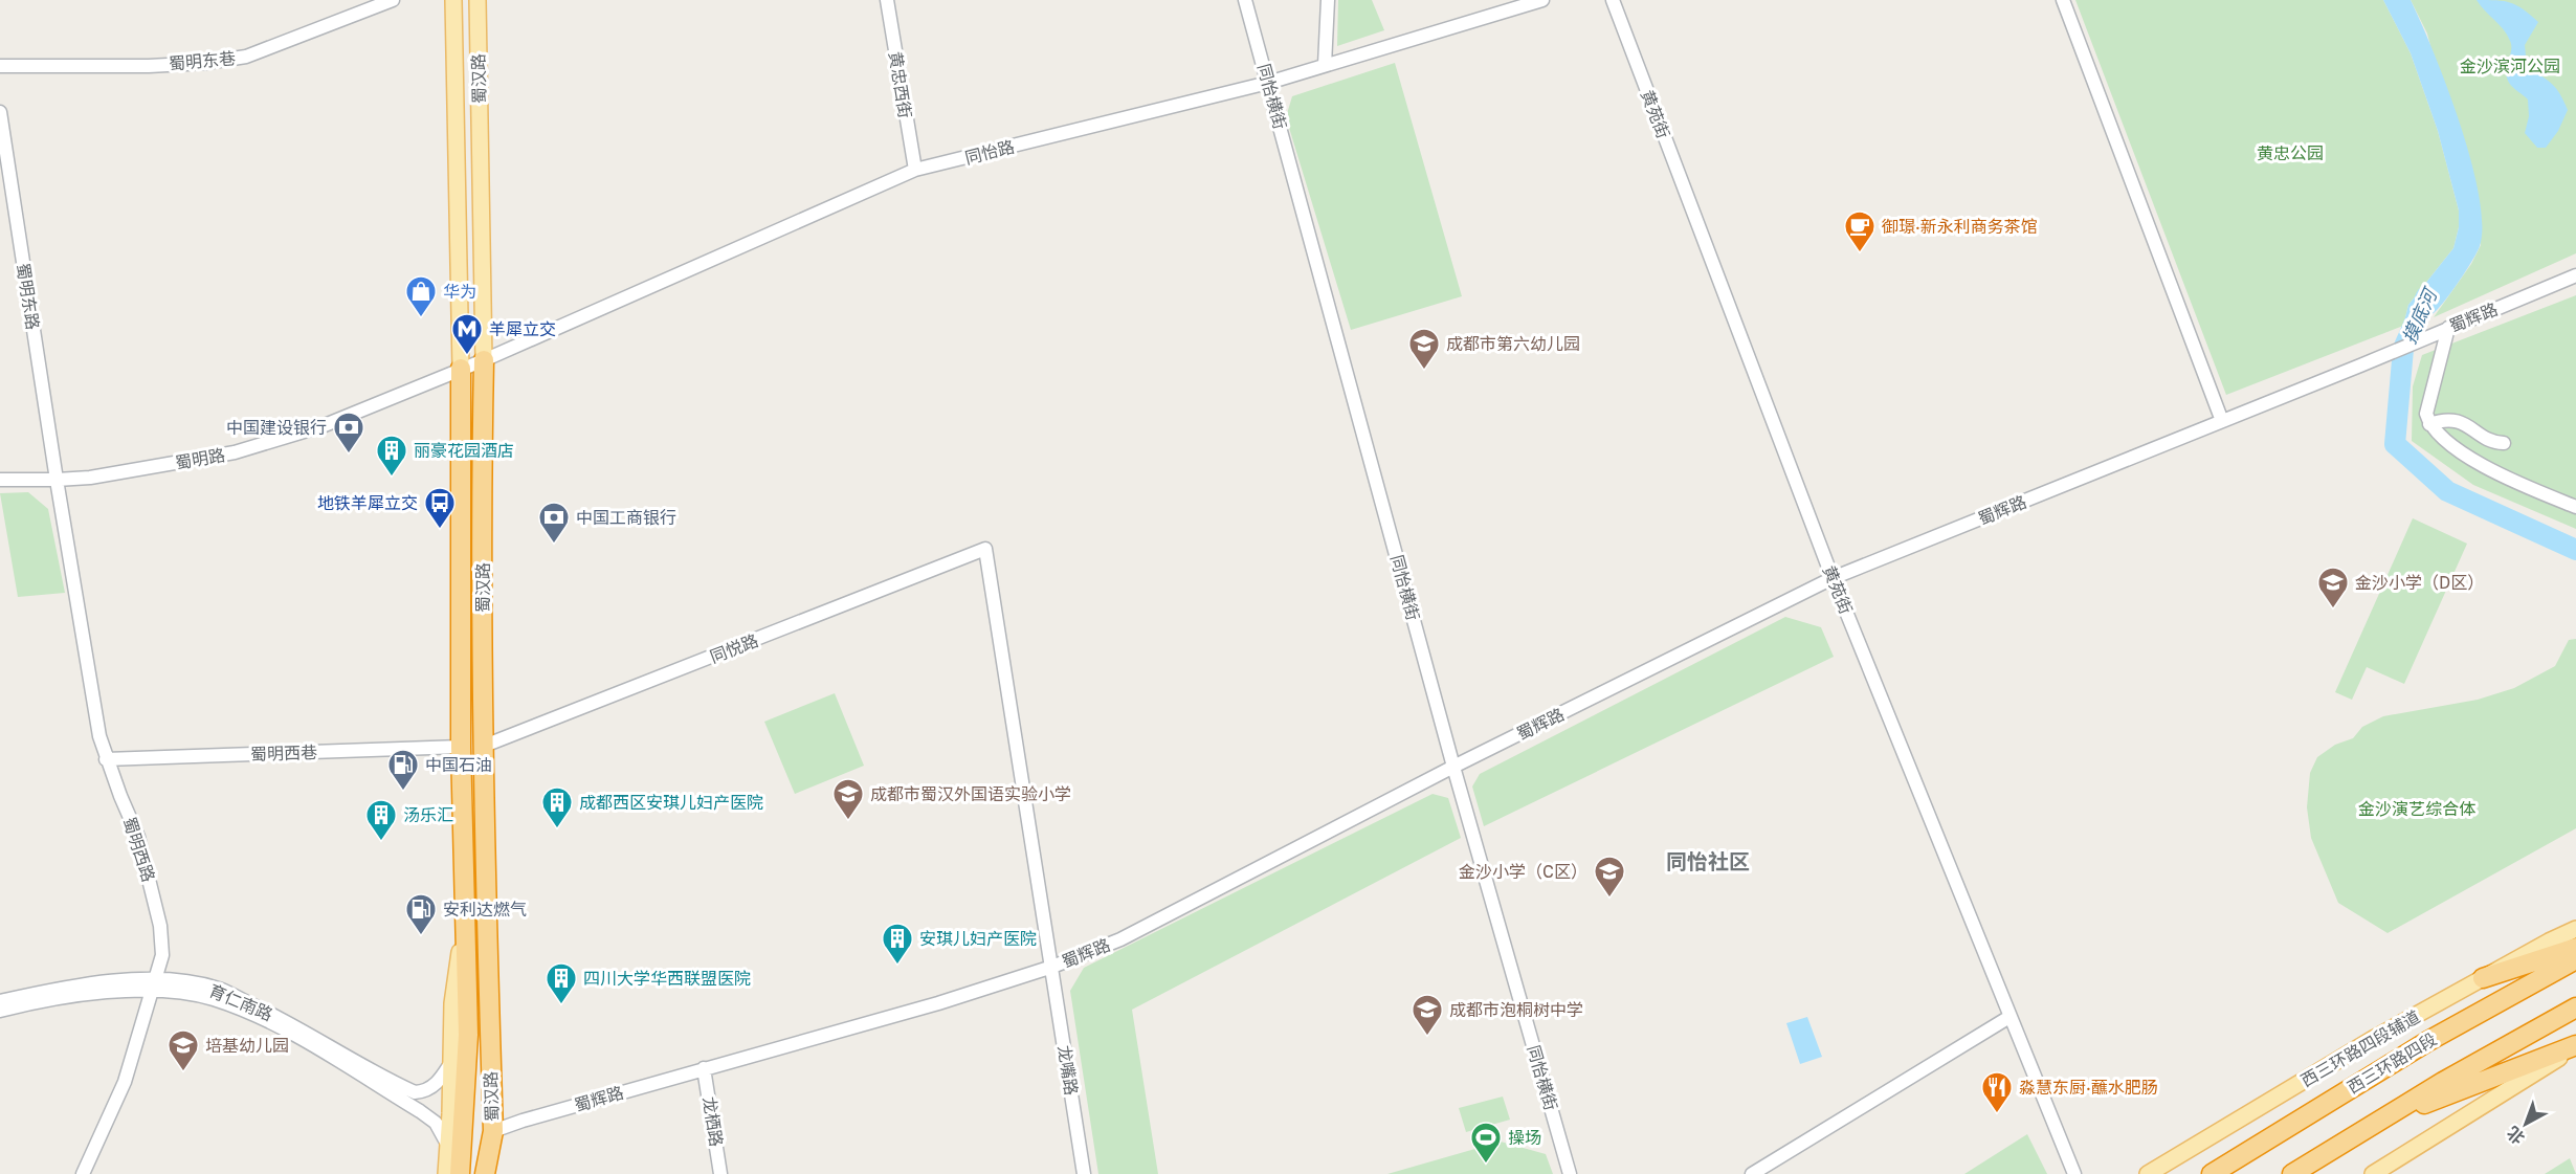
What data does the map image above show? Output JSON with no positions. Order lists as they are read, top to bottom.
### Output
{
  "streets": {
    "highway": ["蜀汉路", "西三环路四段"],
    "main road": ["西三环路四段辅道"],
    "street": [
      "蜀明东巷",
      "黄忠西街",
      "同怡横街",
      "黄苑街",
      "同怡路",
      "蜀明东路",
      "蜀辉路",
      "蜀明路",
      "同悦路",
      "蜀明西巷",
      "蜀明西路",
      "育仁南路",
      "龙嘴路",
      "龙栖路"
    ]
  },
  "crossings": [
    ["蜀汉路", "同怡路"],
    ["蜀汉路", "蜀辉路"],
    ["蜀汉路", "蜀明路"],
    ["蜀汉路", "同悦路"],
    ["蜀汉路", "蜀明西巷"],
    ["黄忠西街", "同怡路"],
    ["同怡横街", "同怡路"],
    ["同怡横街", "蜀辉路"],
    ["黄苑街", "蜀辉路"],
    ["同怡路", "蜀明路"],
    ["蜀明东路", "蜀明路"],
    ["蜀明东路", "蜀明西路"],
    ["蜀辉路", "龙嘴路"],
    ["蜀辉路", "龙栖路"],
    ["蜀明路", "蜀明西路"],
    ["同悦路", "龙嘴路"],
    ["蜀明西巷", "蜀明西路"],
    ["蜀明西路", "育仁南路"]
  ],
  "districts": ["同怡社区"],
  "water": ["摸底河"],
  "parks": ["金沙滨河公园", "黄忠公园", "金沙演艺综合体"],
  "places": {
    "cafe": ["御璟·新永利商务茶馆"],
    "shop": ["华为"],
    "metro station": ["羊犀立交"],
    "school or university": [
      "成都市第六幼儿园",
      "金沙小学（D区）",
      "成都市蜀汉外国语实验小学",
      "金沙小学（C区）",
      "成都市泡桐树中学",
      "培基幼儿园"
    ],
    "bank": ["中国建设银行", "中国工商银行"],
    "building": [
      "丽豪花园酒店",
      "成都西区安琪儿妇产医院",
      "汤乐汇",
      "安琪儿妇产医院",
      "四川大学华西联盟医院"
    ],
    "bus stop": ["地铁羊犀立交"],
    "fuel station": ["中国石油", "安利达燃气"],
    "restaurant": ["淼慧东厨·蘸水肥肠"],
    "sports": ["操场"]
  },
  "north": "bottom left"
}
